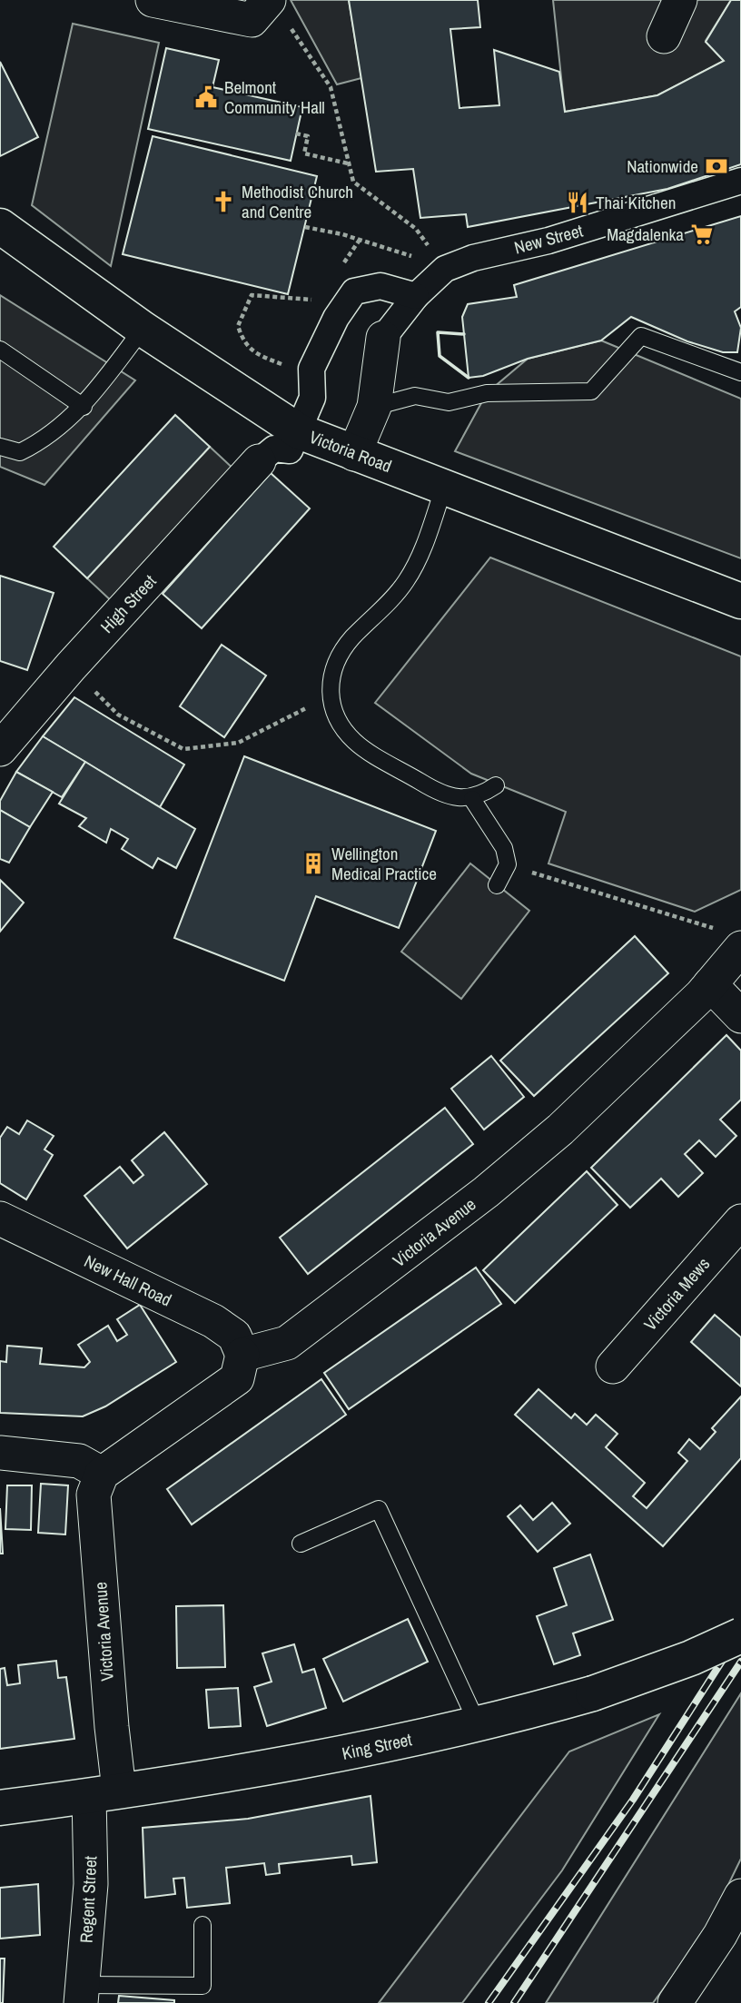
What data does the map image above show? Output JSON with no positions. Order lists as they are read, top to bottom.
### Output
{
  "streets": {
    "street": [
      "New Street",
      "Victoria Road",
      "High Street",
      "Victoria Avenue",
      "New Hall Road",
      "Victoria Mews",
      "King Street",
      "Regent Street"
    ]
  },
  "crossings": [
    ["Victoria Avenue", "New Hall Road"],
    ["Victoria Avenue", "King Street"],
    ["Victoria Avenue", "Regent Street"],
    ["King Street", "Regent Street"]
  ],
  "places": {
    "public building": ["Belmont Community Hall"],
    "bank": ["Nationwide"],
    "church": ["Methodist Church and Centre"],
    "restaurant": ["Thai Kitchen"],
    "supermarket": ["Magdalenka"],
    "building": ["Wellington Medical Practice"]
  }
}
